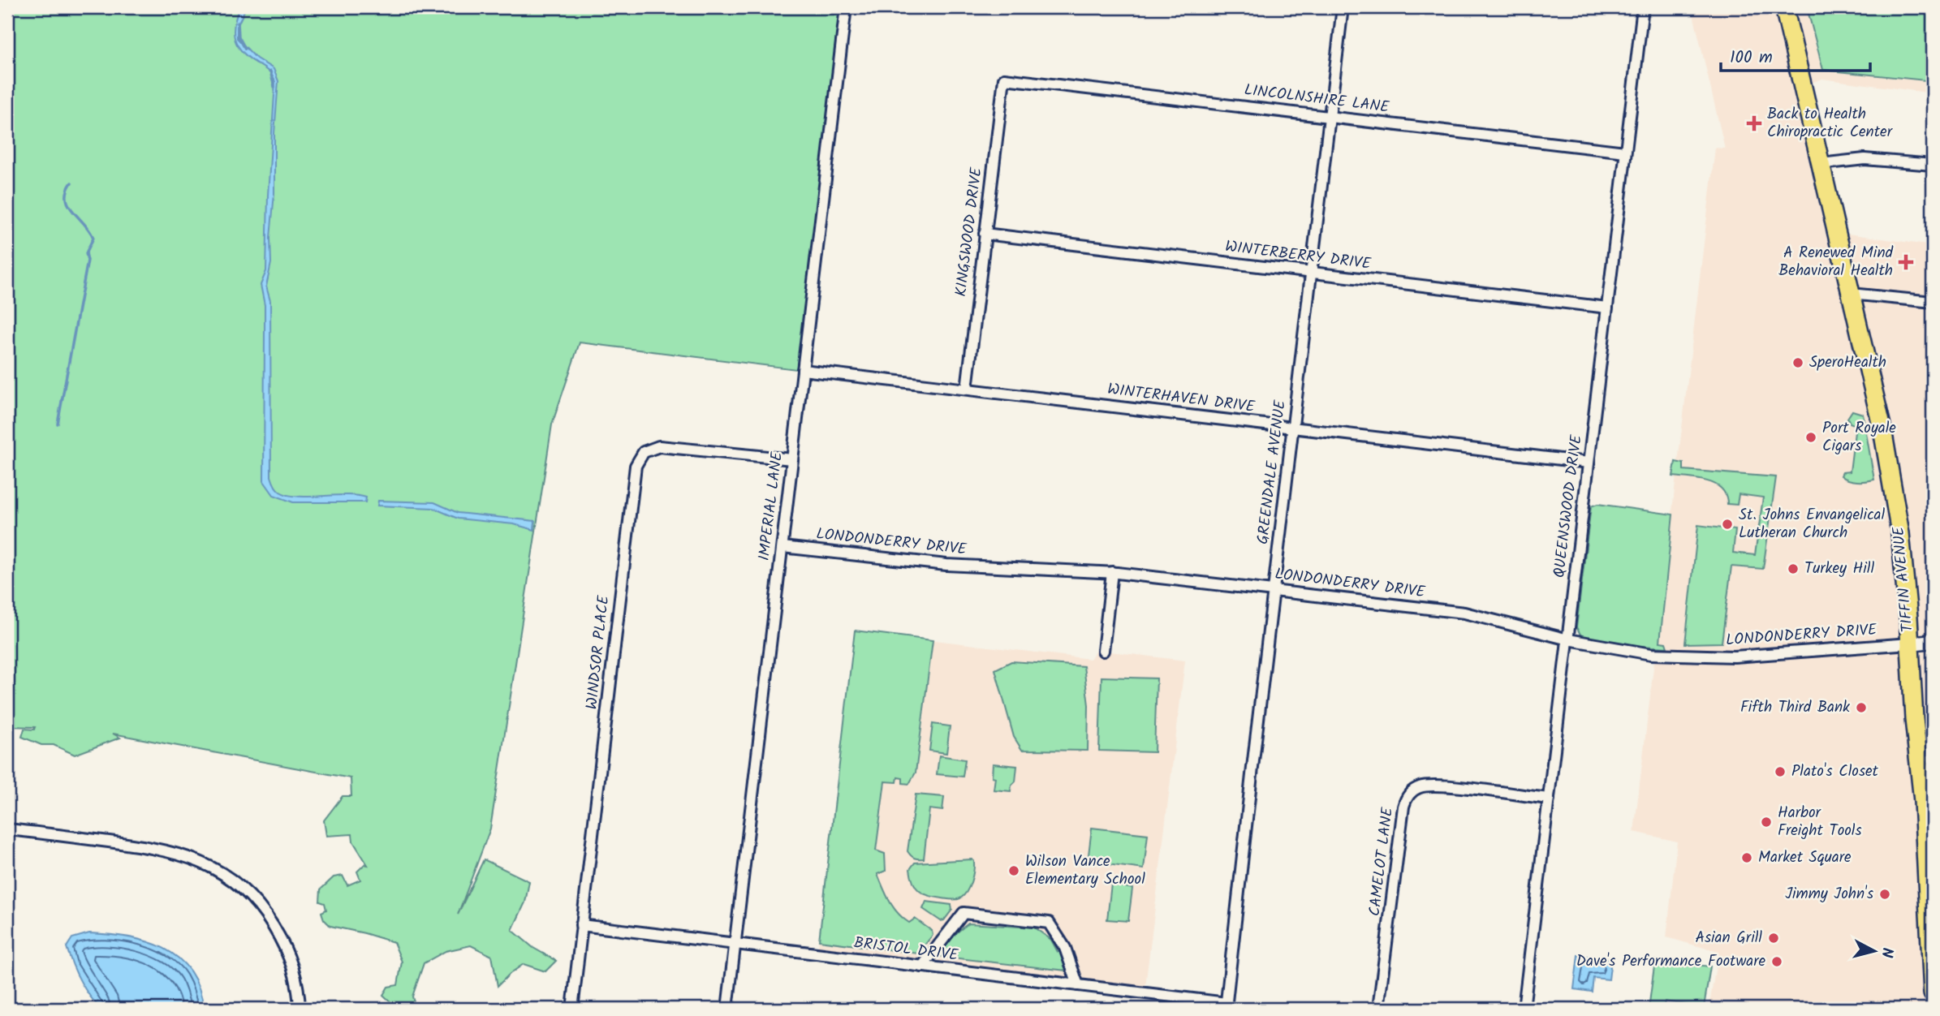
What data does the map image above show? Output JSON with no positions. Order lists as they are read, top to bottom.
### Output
{
  "streets": {
    "highway": ["TIFFIN AVENUE"],
    "street": [
      "LINCOLNSHIRE LANE",
      "KINGSWOOD DRIVE",
      "WINTERBERRY DRIVE",
      "WINTERHAVEN DRIVE",
      "GREENDALE AVENUE",
      "IMPERIAL LANE",
      "QUEENSWOOD DRIVE",
      "LONDONDERRY DRIVE",
      "WINDSOR PLACE",
      "CAMELOT LANE",
      "BRISTOL DRIVE"
    ]
  },
  "crossings": [
    ["LINCOLNSHIRE LANE", "KINGSWOOD DRIVE"],
    ["LINCOLNSHIRE LANE", "GREENDALE AVENUE"],
    ["LINCOLNSHIRE LANE", "QUEENSWOOD DRIVE"],
    ["KINGSWOOD DRIVE", "WINTERBERRY DRIVE"],
    ["KINGSWOOD DRIVE", "WINTERHAVEN DRIVE"],
    ["WINTERBERRY DRIVE", "GREENDALE AVENUE"],
    ["WINTERBERRY DRIVE", "QUEENSWOOD DRIVE"],
    ["WINTERHAVEN DRIVE", "GREENDALE AVENUE"],
    ["WINTERHAVEN DRIVE", "IMPERIAL LANE"],
    ["WINTERHAVEN DRIVE", "QUEENSWOOD DRIVE"],
    ["GREENDALE AVENUE", "LONDONDERRY DRIVE"],
    ["GREENDALE AVENUE", "BRISTOL DRIVE"],
    ["IMPERIAL LANE", "LONDONDERRY DRIVE"],
    ["IMPERIAL LANE", "WINDSOR PLACE"],
    ["IMPERIAL LANE", "BRISTOL DRIVE"],
    ["QUEENSWOOD DRIVE", "LONDONDERRY DRIVE"],
    ["QUEENSWOOD DRIVE", "CAMELOT LANE"],
    ["LONDONDERRY DRIVE", "TIFFIN AVENUE"],
    ["WINDSOR PLACE", "BRISTOL DRIVE"]
  ],
  "places": {
    "health": ["Back to Health Chiropractic Center", "A Renewed Mind Behavioral Health"],
    "other": [
      "SperoHealth",
      "Port Royale Cigars",
      "St. Johns Envangelical Lutheran Church",
      "Turkey Hill",
      "Fifth Third Bank",
      "Plato's Closet",
      "Harbor Freight Tools",
      "Market Square",
      "Wilson Vance Elementary School",
      "Jimmy John's",
      "Asian Grill",
      "Dave's Performance Footware"
    ]
  },
  "scale_bar": "100 m",
  "north": "right"
}
